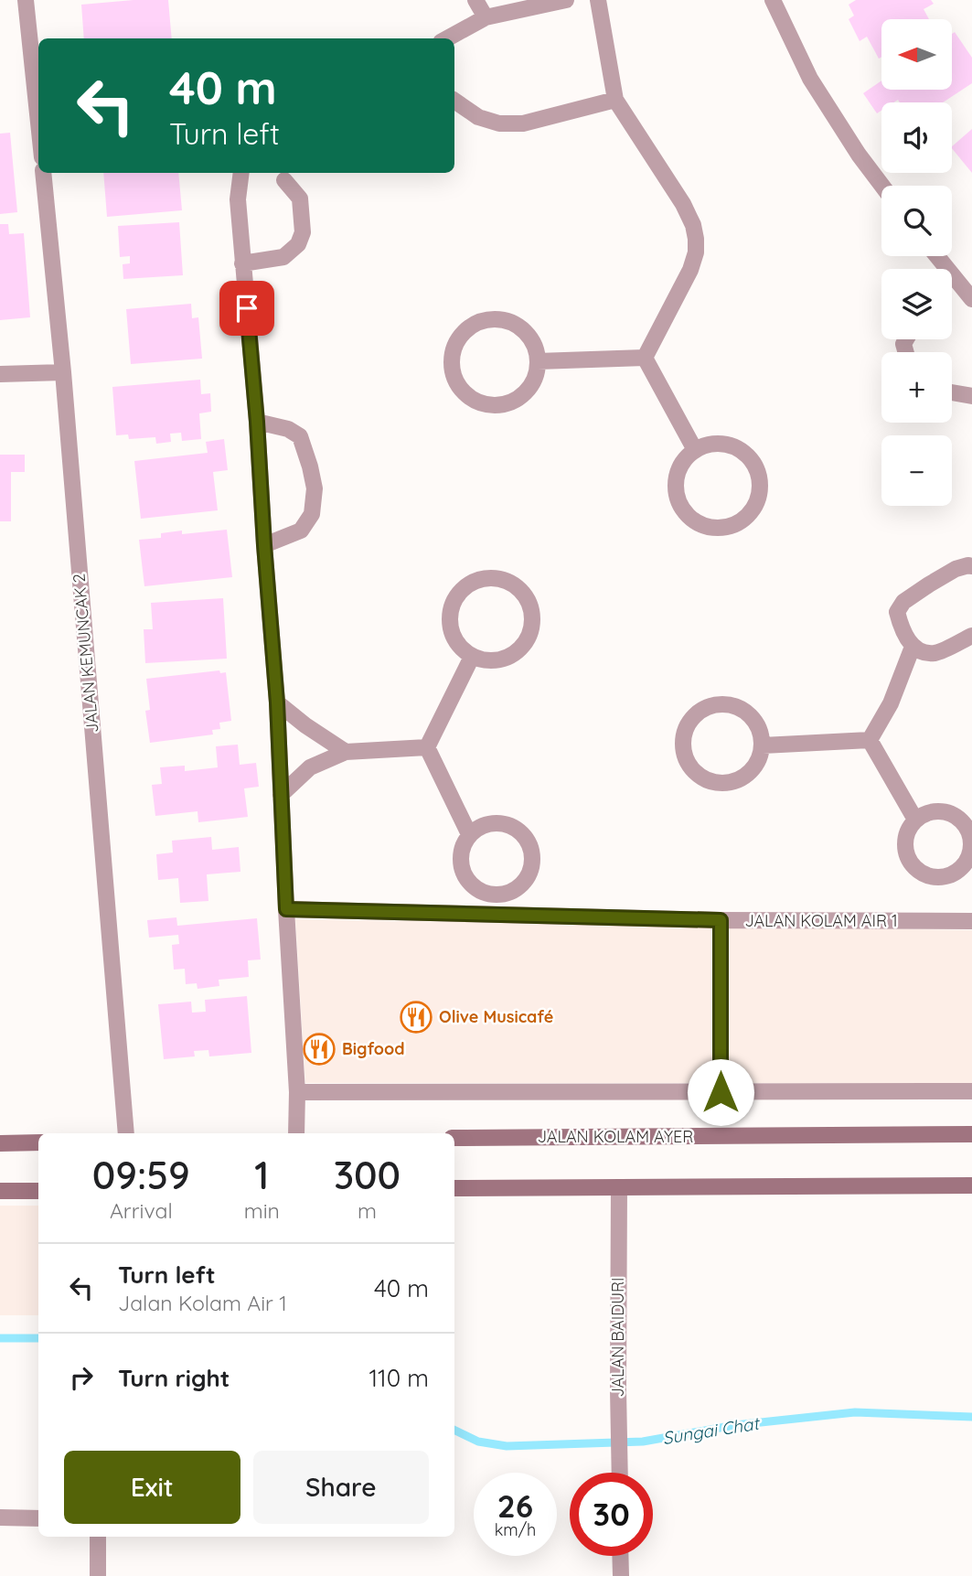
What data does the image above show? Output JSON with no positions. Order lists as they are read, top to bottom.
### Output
{
  "streets": {
    "main road": ["JALAN KOLAM AYER"],
    "street": ["JALAN KEMUNCAK 2", "JALAN KOLAM AIR 1", "JALAN BAIDURI"]
  },
  "water": ["Sungai Chat"],
  "places": {
    "restaurant": ["Olive Musicafé", "Bigfood"]
  },
  "north": "left",
  "page": {
    "map_buttons": ["+", "−"],
    "turn": ["40 m", "Turn left"],
    "eta": [
      "09:59",
      "Arrival",
      "1",
      "min",
      "300",
      "m"
    ],
    "list": [
      {
        "name": "Turn left",
        "note": "Jalan Kolam Air 1",
        "value": "40 m"
      },
      {
        "name": "Turn right",
        "value": "110 m"
      }
    ],
    "buttons": ["Exit", "Share"],
    "speed": "26 km/h",
    "limit": "30"
  }
}
